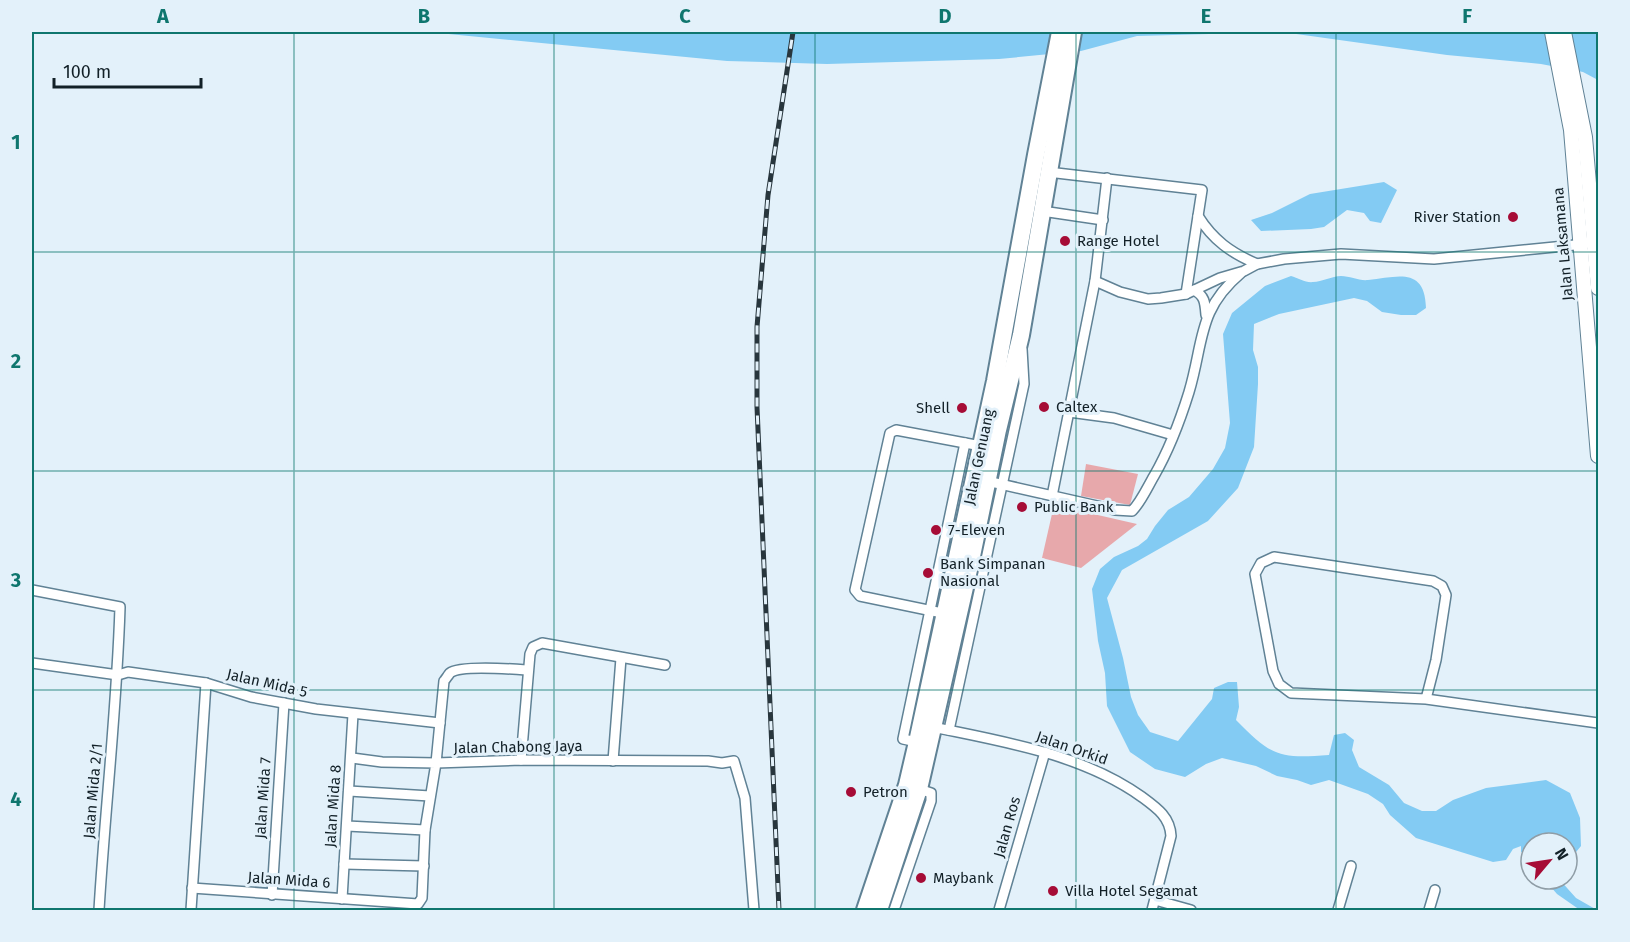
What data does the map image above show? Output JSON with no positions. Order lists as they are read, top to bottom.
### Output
{
  "streets": {
    "highway": ["Jalan Genuang"],
    "main road": ["Jalan Laksamana"],
    "street": [
      "Jalan Mida 5",
      "Jalan Chabong Jaya",
      "Jalan Orkid",
      "Jalan Mida 2/1",
      "Jalan Mida 7",
      "Jalan Mida 8",
      "Jalan Ros",
      "Jalan Mida 6"
    ]
  },
  "crossings": [
    ["Jalan Genuang", "Jalan Orkid"],
    ["Jalan Mida 5", "Jalan Chabong Jaya"],
    ["Jalan Mida 5", "Jalan Mida 7"],
    ["Jalan Mida 5", "Jalan Mida 8"],
    ["Jalan Mida 5", "Jalan Mida 6"],
    ["Jalan Orkid", "Jalan Ros"],
    ["Jalan Mida 7", "Jalan Mida 6"],
    ["Jalan Mida 8", "Jalan Mida 6"]
  ],
  "places": [
    "River Station",
    "Range Hotel",
    "Caltex",
    "Shell",
    "Public Bank",
    "7-Eleven",
    "Bank Simpanan Nasional",
    "Petron",
    "Maybank",
    "Villa Hotel Segamat"
  ],
  "scale_bar": "100 m",
  "north": "top right",
  "grid": {
    "columns": [
      "A",
      "B",
      "C",
      "D",
      "E",
      "F"
    ],
    "rows": [
      "1",
      "2",
      "3",
      "4"
    ]
  }
}
